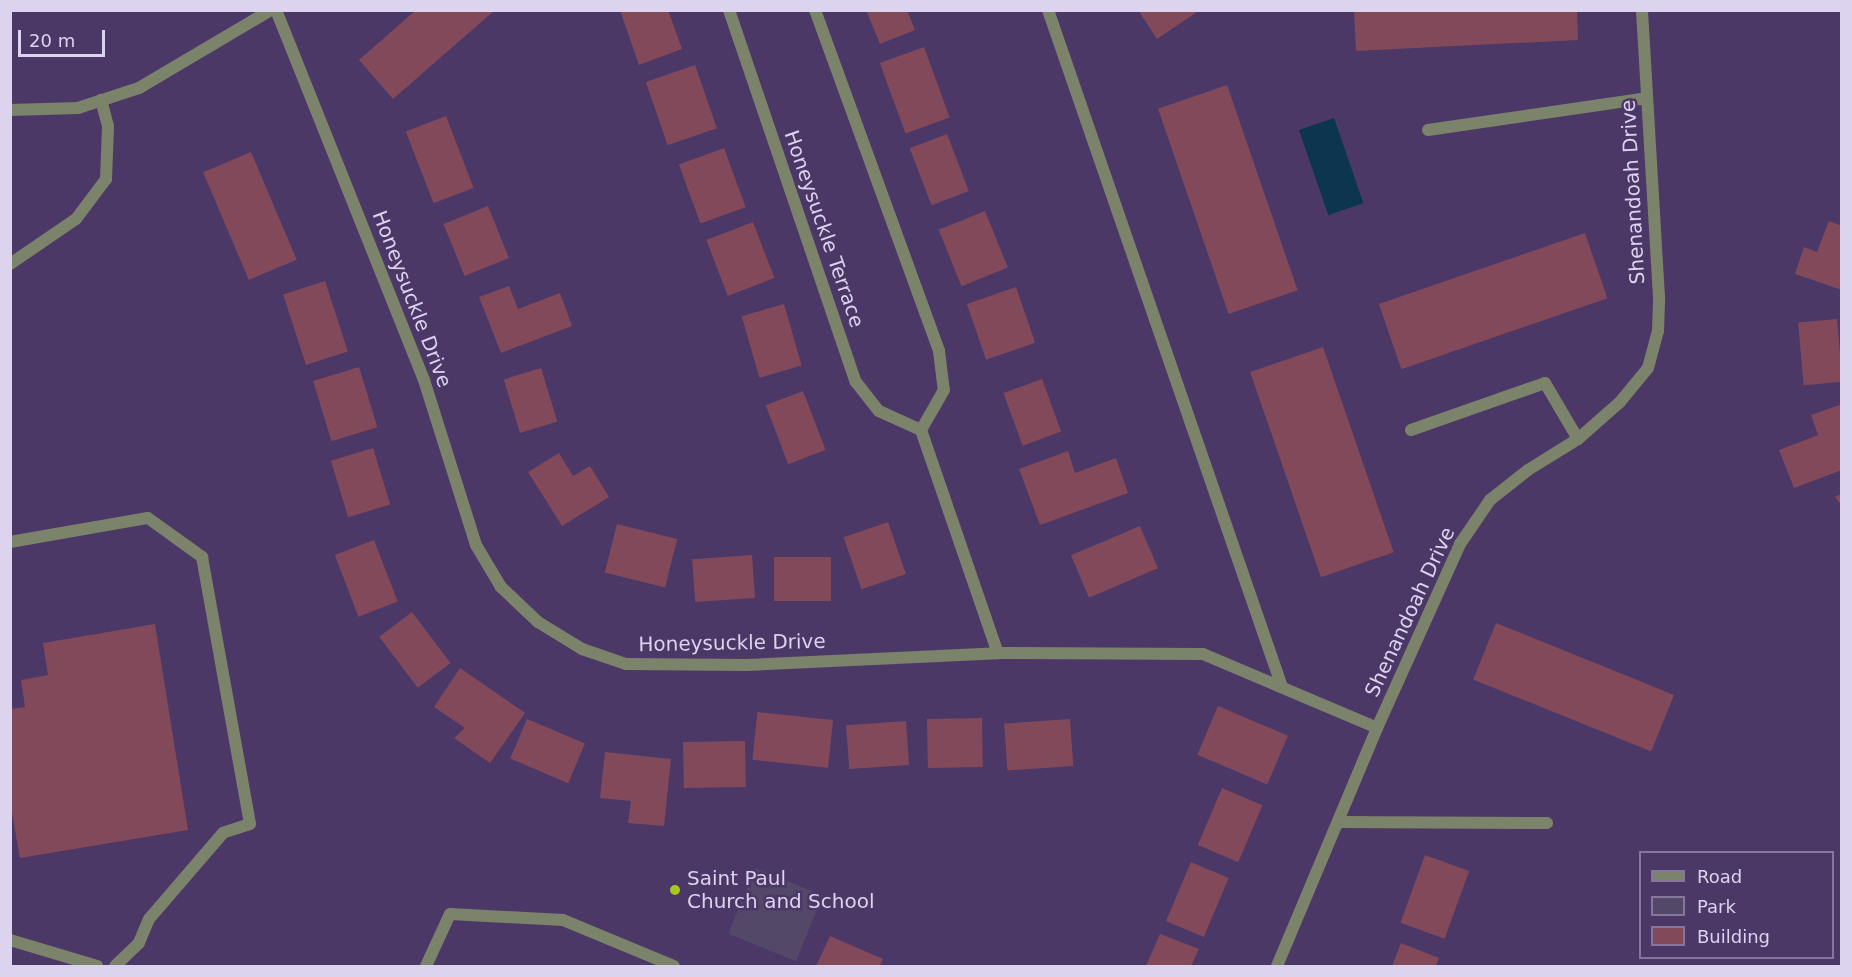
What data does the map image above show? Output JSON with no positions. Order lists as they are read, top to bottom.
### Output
{
  "streets": {
    "street": ["Shenandoah Drive", "Honeysuckle Terrace", "Honeysuckle Drive"]
  },
  "crossings": [
    ["Shenandoah Drive", "Honeysuckle Drive"]
  ],
  "places": ["Saint Paul Church and School"],
  "legend": ["Road", "Park", "Building"],
  "scale_bar": "20 m"
}
